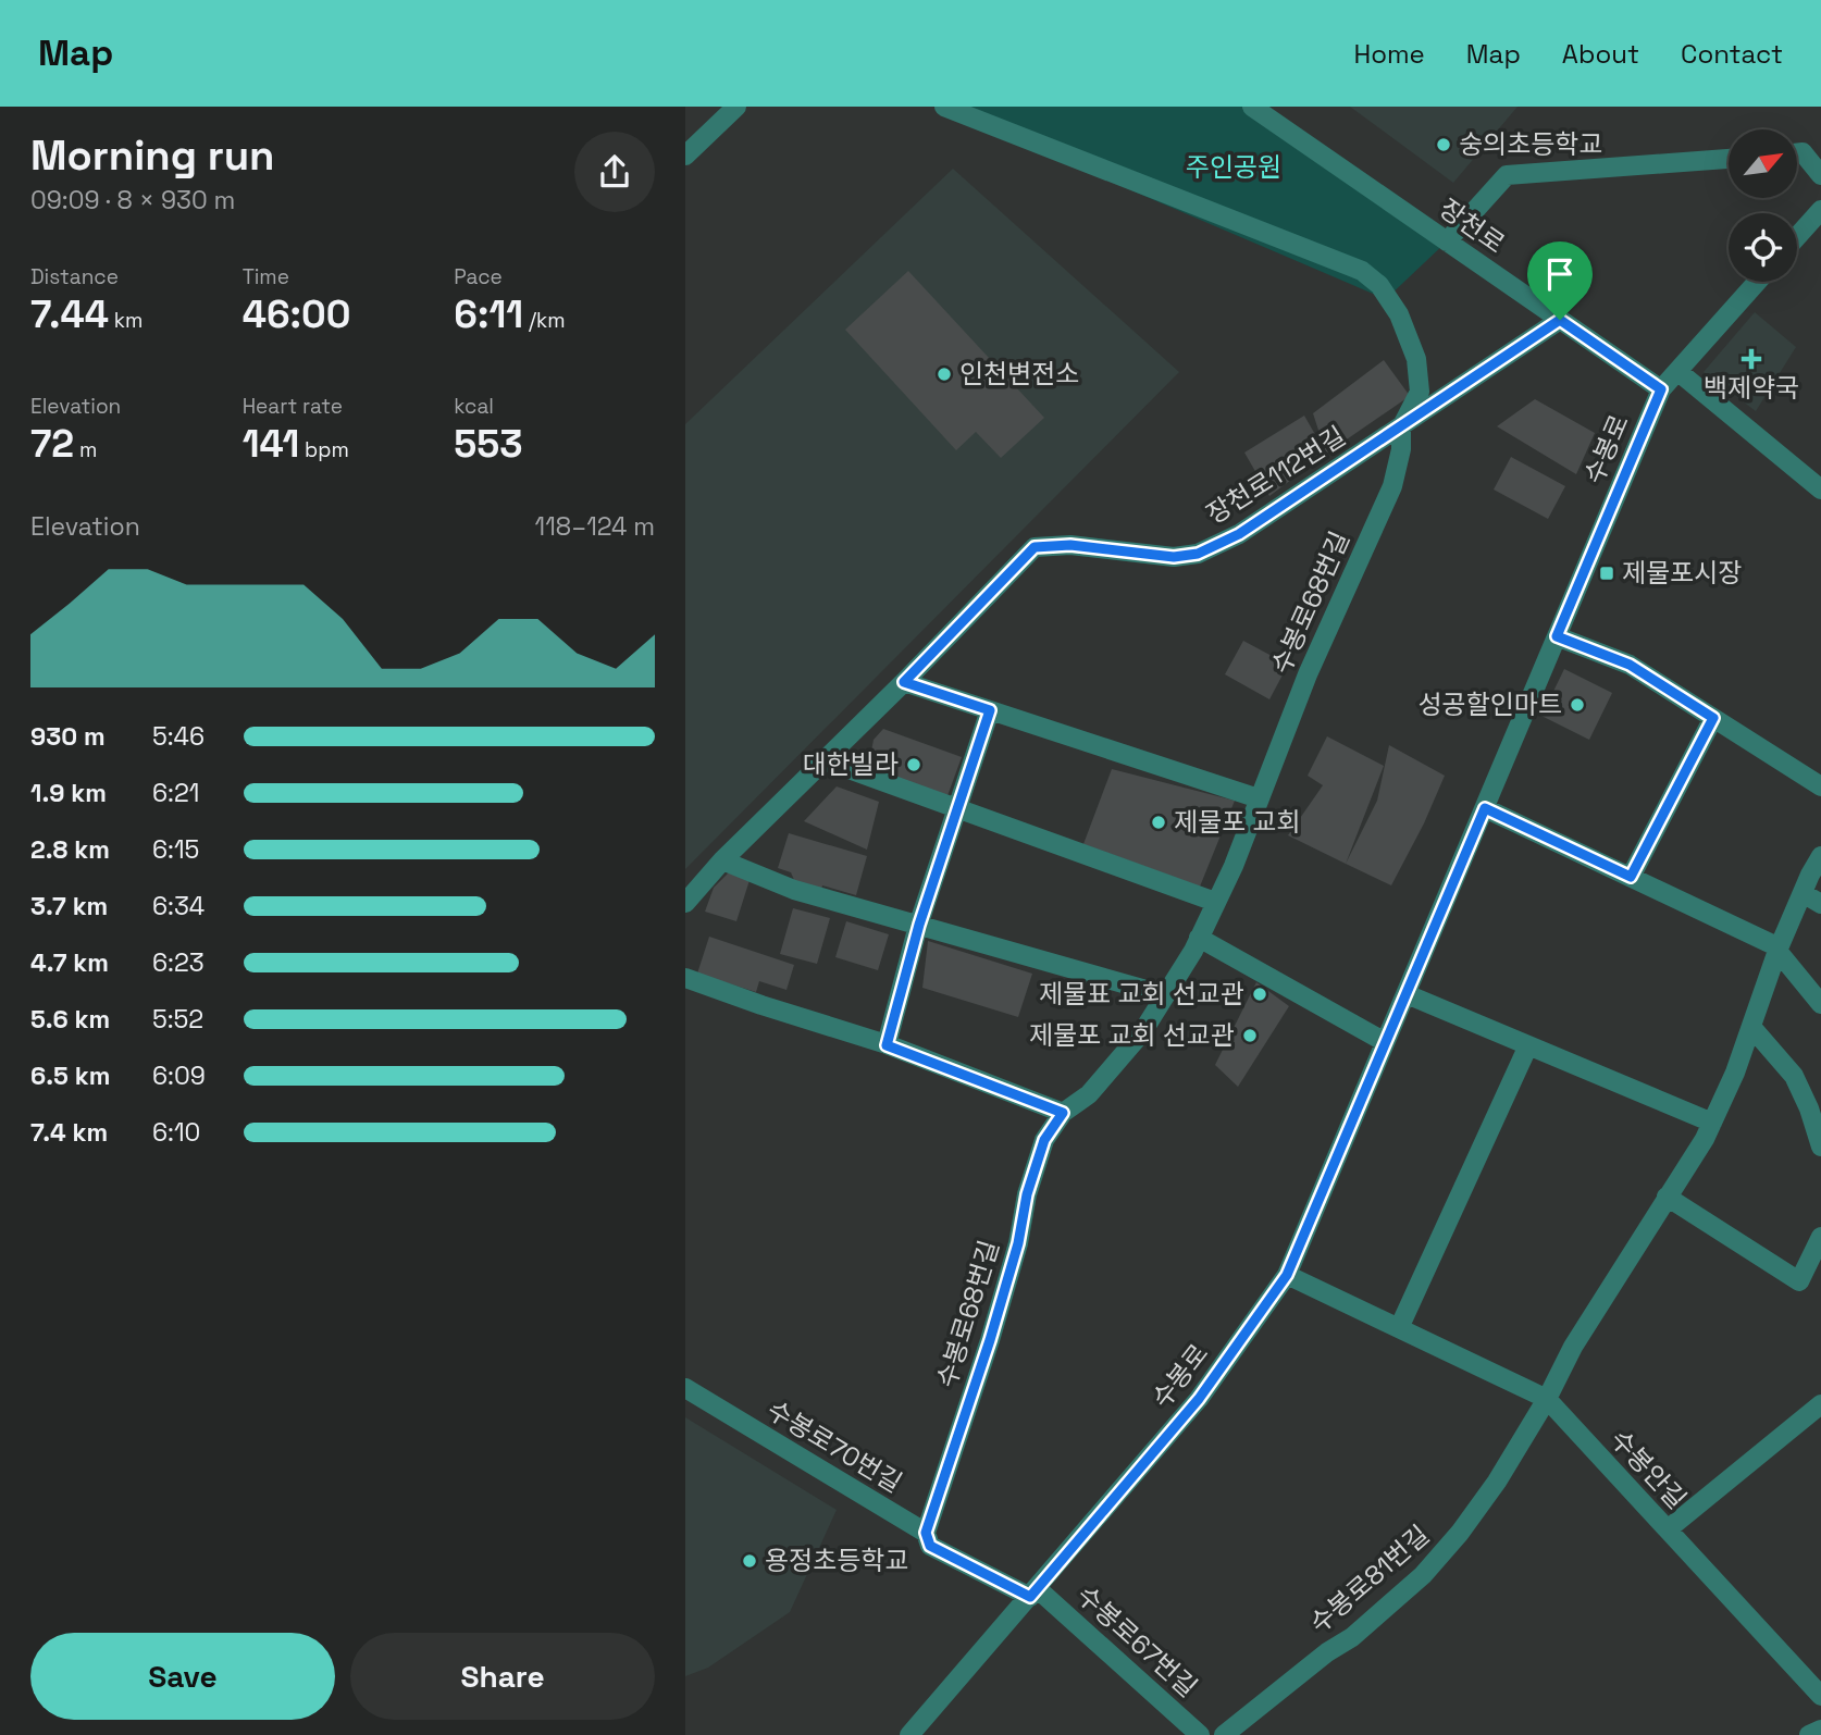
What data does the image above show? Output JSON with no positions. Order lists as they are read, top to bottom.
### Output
{
  "streets": {
    "street": [
      "장천로",
      "수봉로",
      "장천로112번길",
      "수봉로68번길",
      "수봉로70번길",
      "수봉안길",
      "수봉로81번길",
      "수봉로67번길"
    ]
  },
  "crossings": [
    ["장천로", "수봉로"],
    ["장천로", "장천로112번길"],
    ["수봉로", "수봉로70번길"],
    ["수봉로", "수봉안길"],
    ["수봉로", "수봉로67번길"],
    ["장천로112번길", "수봉로68번길"],
    ["수봉로68번길", "수봉로70번길"],
    ["수봉로70번길", "수봉로67번길"],
    ["수봉안길", "수봉로81번길"]
  ],
  "parks": ["주인공원"],
  "places": {
    "other": [
      "숭의초등학교",
      "인천변전소",
      "성공할인마트",
      "대한빌라",
      "제물포 교회",
      "제물표 교회 선교관",
      "제물포 교회 선교관",
      "용정초등학교"
    ],
    "health": ["백제약국"],
    "transit": ["제물포시장"]
  },
  "north": "top right",
  "page": {
    "header": "Map",
    "nav": [
      "Home",
      "Map",
      "About",
      "Contact"
    ],
    "heading": ["Morning run", "09:09 · 8 × 930 m"],
    "stats": [
      ["Distance", "7.44 km"],
      ["Time", "46:00"],
      ["Pace", "6:11 /km"],
      ["Elevation", "72 m"],
      ["Heart rate", "141 bpm"],
      ["kcal", "553"]
    ],
    "chart": ["Elevation", "118–124 m"],
    "list": [
      {
        "name": "930 m",
        "note": "5:46"
      },
      {
        "name": "1.9 km",
        "note": "6:21"
      },
      {
        "name": "2.8 km",
        "note": "6:15"
      },
      {
        "name": "3.7 km",
        "note": "6:34"
      },
      {
        "name": "4.7 km",
        "note": "6:23"
      },
      {
        "name": "5.6 km",
        "note": "5:52"
      },
      {
        "name": "6.5 km",
        "note": "6:09"
      },
      {
        "name": "7.4 km",
        "note": "6:10"
      }
    ],
    "buttons": ["Save", "Share"]
  }
}
